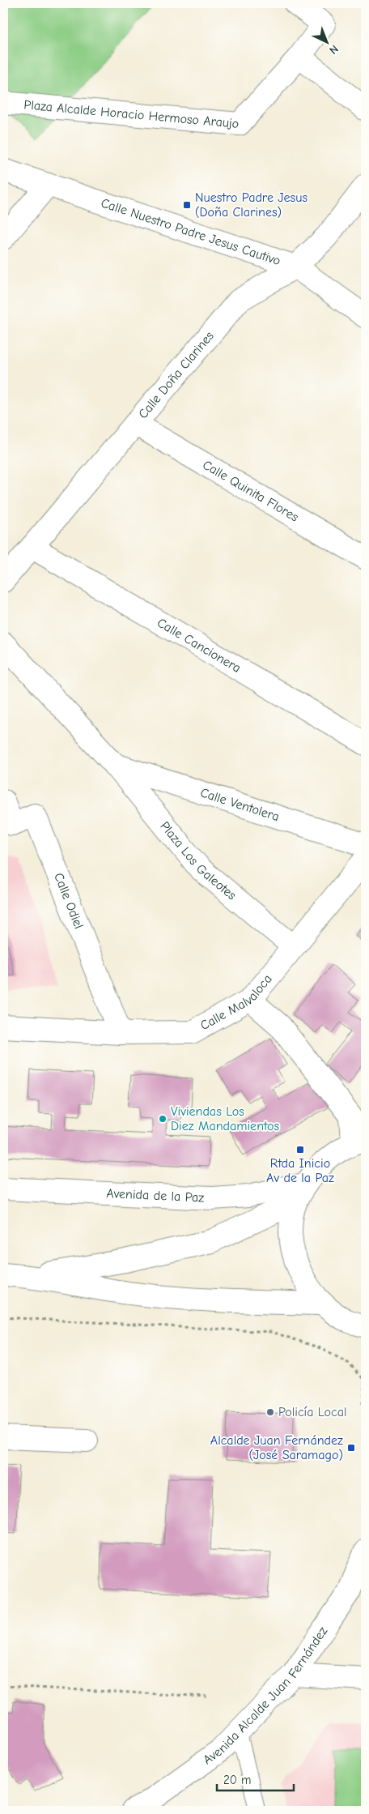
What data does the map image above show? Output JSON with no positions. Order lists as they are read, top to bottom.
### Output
{
  "streets": {
    "street": [
      "Plaza Alcalde Horacio Hermoso Araujo",
      "Calle Nuestro Padre Jesus Cautivo",
      "Calle Doña Clarines",
      "Calle Quinita Flores",
      "Calle Cancionera",
      "Calle Ventolera",
      "Plaza Los Galeotes",
      "Calle Odiel",
      "Calle Malvaloca",
      "Avenida de la Paz",
      "Avenida Alcalde Juan Fernández"
    ]
  },
  "crossings": [
    ["Calle Nuestro Padre Jesus Cautivo", "Calle Doña Clarines"],
    ["Calle Doña Clarines", "Calle Quinita Flores"],
    ["Calle Doña Clarines", "Calle Cancionera"],
    ["Calle Ventolera", "Plaza Los Galeotes"],
    ["Plaza Los Galeotes", "Calle Malvaloca"],
    ["Calle Odiel", "Calle Malvaloca"]
  ],
  "places": {
    "transit": ["Nuestro Padre Jesus (Doña Clarines)", "Rtda Inicio Av de la Paz", "Alcalde Juan Fernández (José Saramago)"],
    "other": ["Viviendas Los Diez Mandamientos", "Policía Local"]
  },
  "scale_bar": "20 m",
  "north": "bottom right"
}
